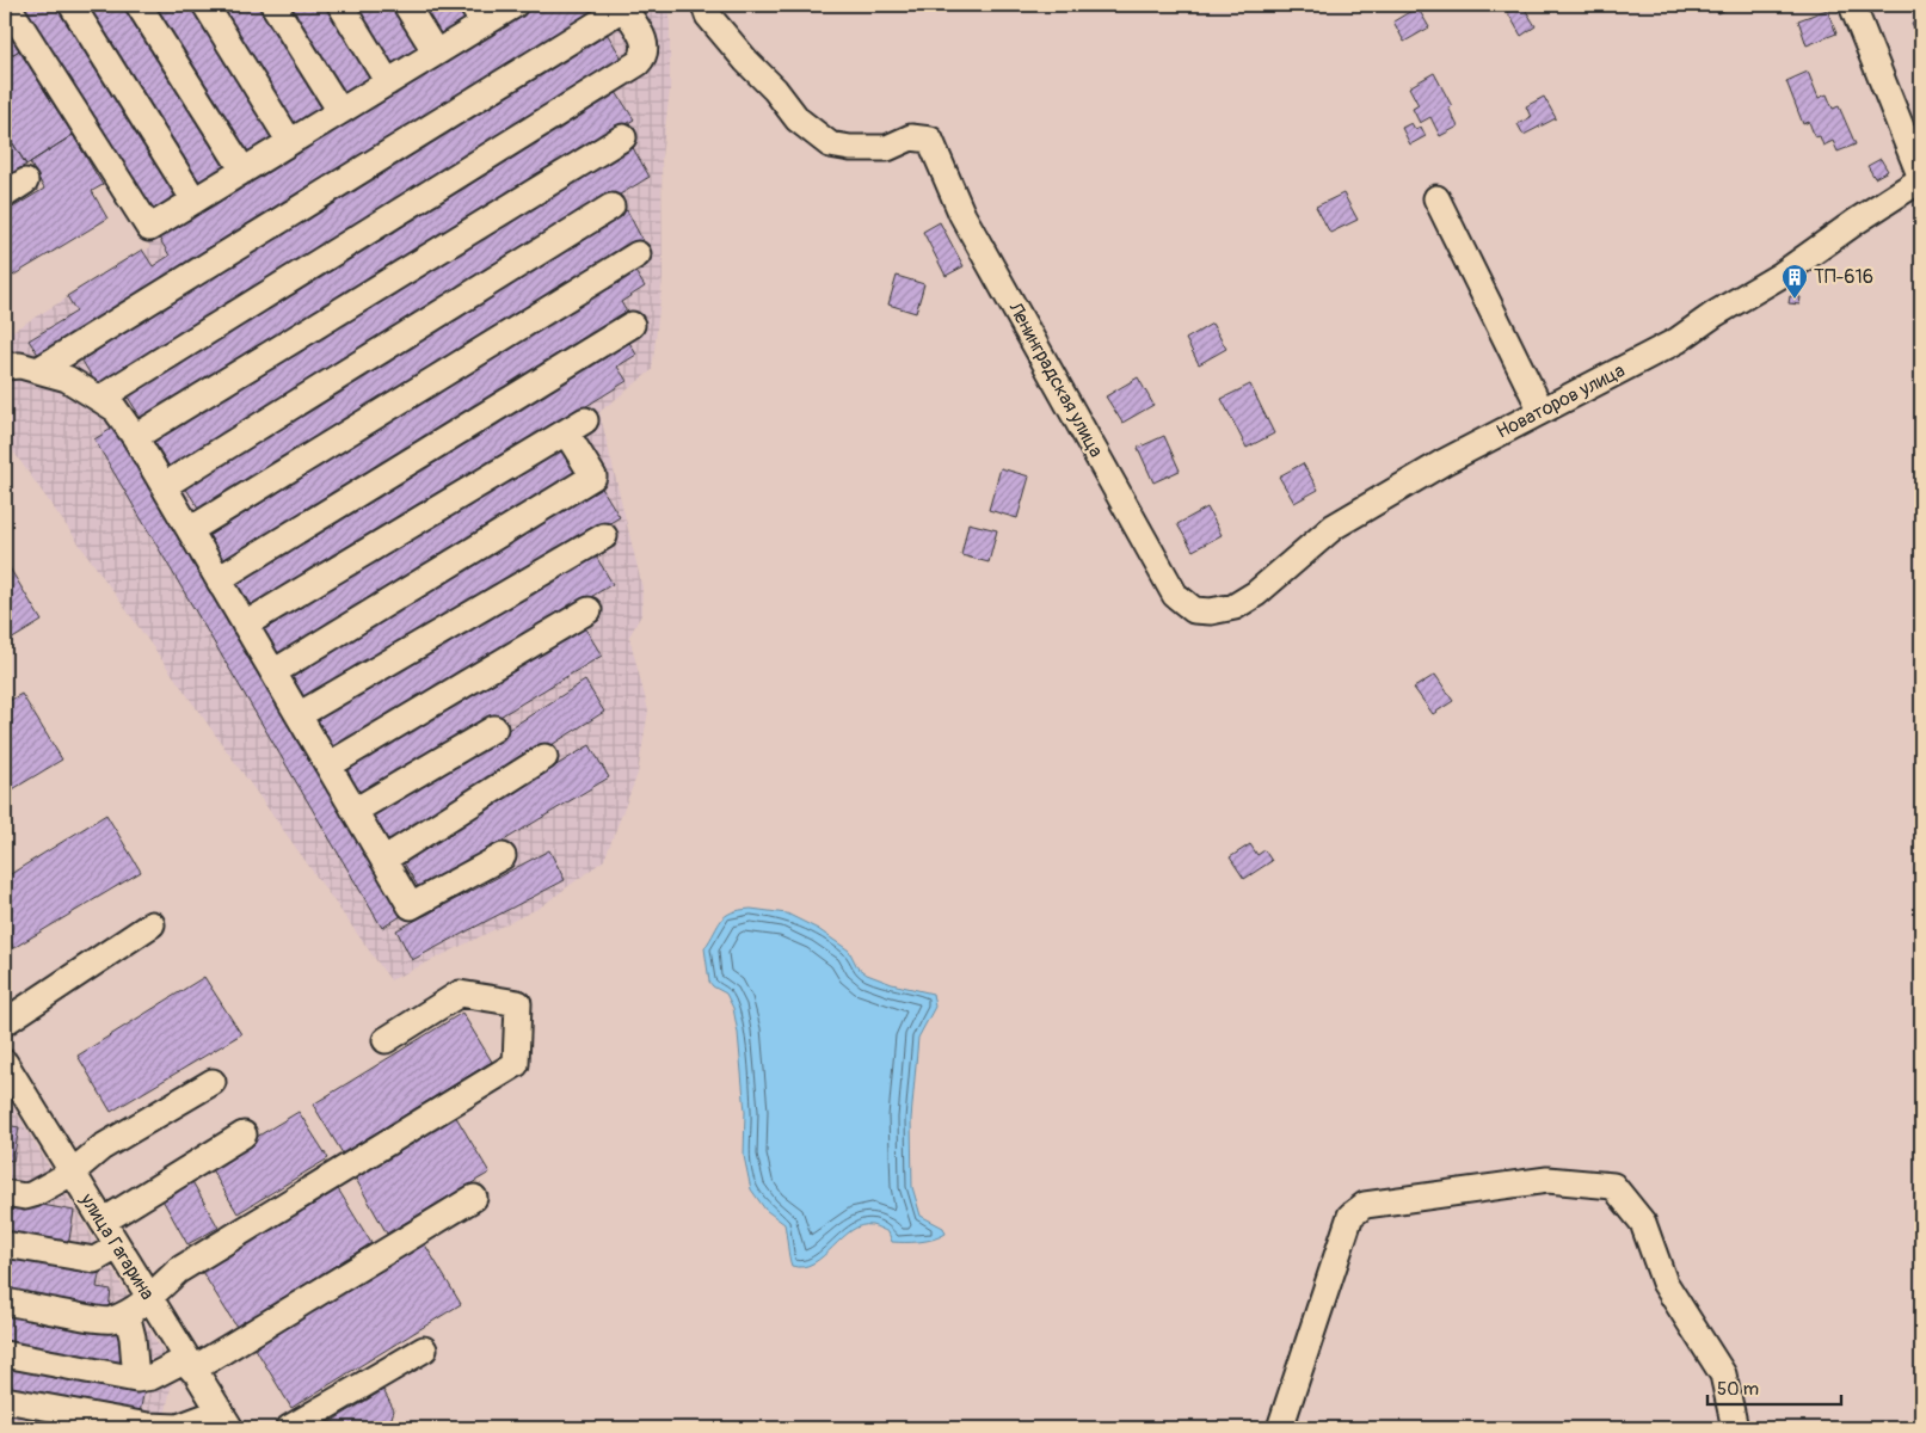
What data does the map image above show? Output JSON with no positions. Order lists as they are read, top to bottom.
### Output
{
  "streets": {
    "street": ["Ленинградская улица", "Новаторов улица", "улица Гагарина"]
  },
  "crossings": [
    ["Ленинградская улица", "Новаторов улица"]
  ],
  "places": {
    "building": ["ТП-616"]
  },
  "scale_bar": "50 m"
}
